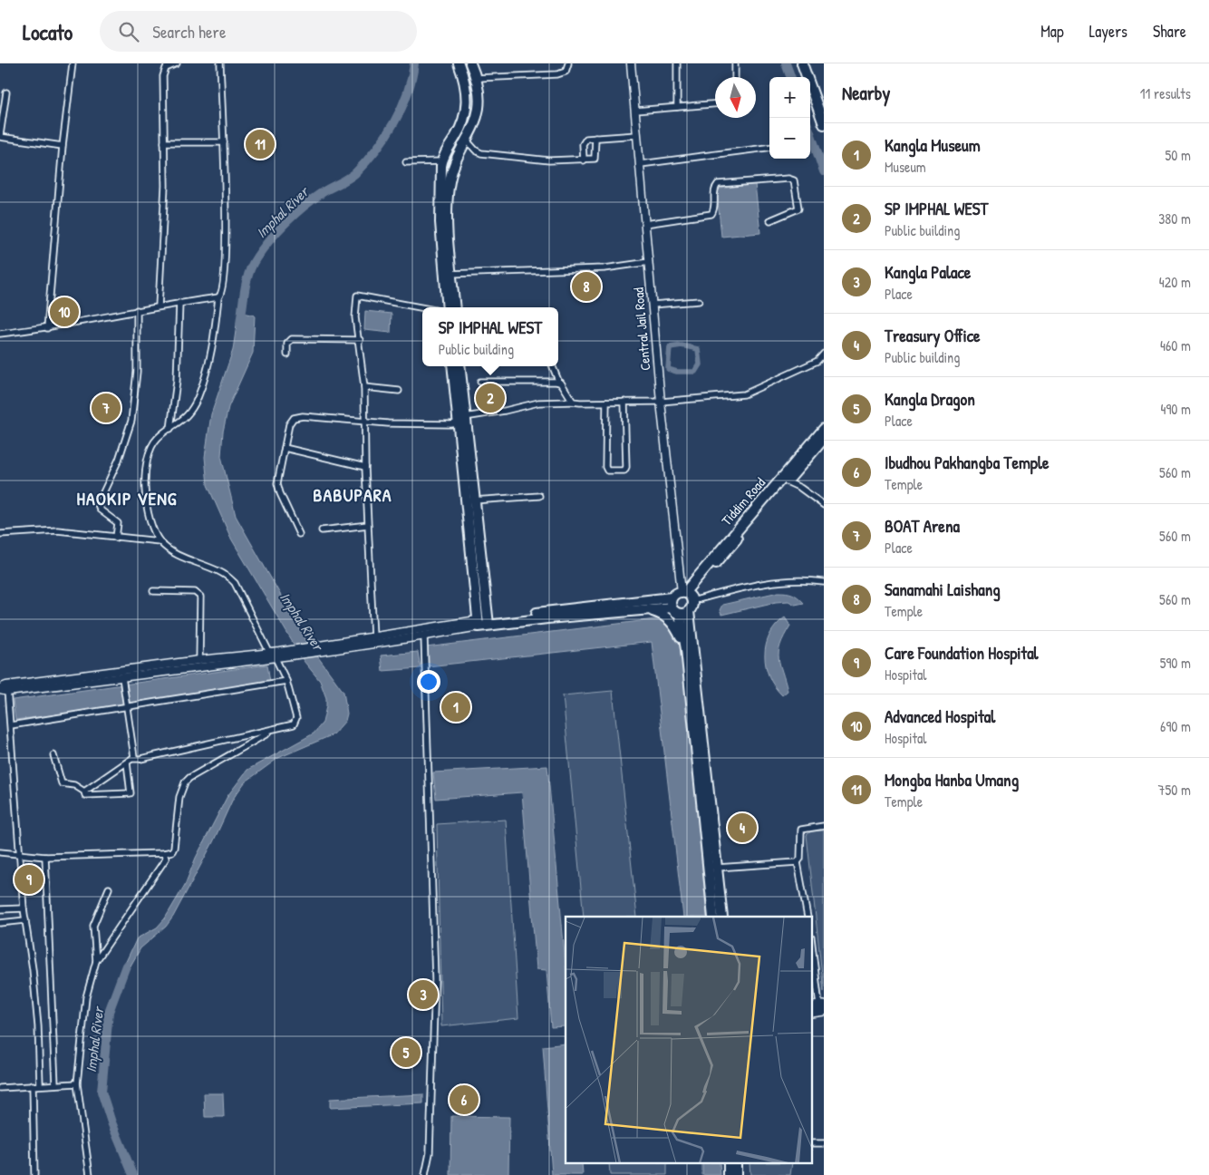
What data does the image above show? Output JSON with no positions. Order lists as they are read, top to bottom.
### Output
{
  "streets": {
    "highway": ["Tiddim Road"],
    "street": ["Central Jail Road"]
  },
  "districts": ["BABUPARA", "HAOKIP VENG"],
  "water": ["Imphal River"],
  "north": "bottom",
  "page": {
    "header": "Locato",
    "search": "Search here",
    "nav": ["Map", "Layers", "Share"],
    "heading": ["Nearby", "11 results"],
    "map_buttons": ["+", "−"],
    "list": [
      {
        "mark": "1",
        "name": "Kangla Museum",
        "note": "Museum",
        "value": "50 m"
      },
      {
        "mark": "2",
        "name": "SP IMPHAL WEST",
        "note": "Public building",
        "value": "380 m"
      },
      {
        "mark": "3",
        "name": "Kangla Palace",
        "note": "Place",
        "value": "420 m"
      },
      {
        "mark": "4",
        "name": "Treasury Office",
        "note": "Public building",
        "value": "460 m"
      },
      {
        "mark": "5",
        "name": "Kangla Dragon",
        "note": "Place",
        "value": "490 m"
      },
      {
        "mark": "6",
        "name": "Ibudhou Pakhangba Temple",
        "note": "Temple",
        "value": "560 m"
      },
      {
        "mark": "7",
        "name": "BOAT Arena",
        "note": "Place",
        "value": "560 m"
      },
      {
        "mark": "8",
        "name": "Sanamahi Laishang",
        "note": "Temple",
        "value": "560 m"
      },
      {
        "mark": "9",
        "name": "Care Foundation Hospital",
        "note": "Hospital",
        "value": "590 m"
      },
      {
        "mark": "10",
        "name": "Advanced Hospital",
        "note": "Hospital",
        "value": "690 m"
      },
      {
        "mark": "11",
        "name": "Mongba Hanba Umang",
        "note": "Temple",
        "value": "750 m"
      }
    ],
    "pins": [
      "11",
      "8",
      "10",
      "2",
      "7",
      "1",
      "4",
      "9",
      "3",
      "5",
      "6"
    ],
    "popup": ["SP IMPHAL WEST", "Public building"]
  }
}
